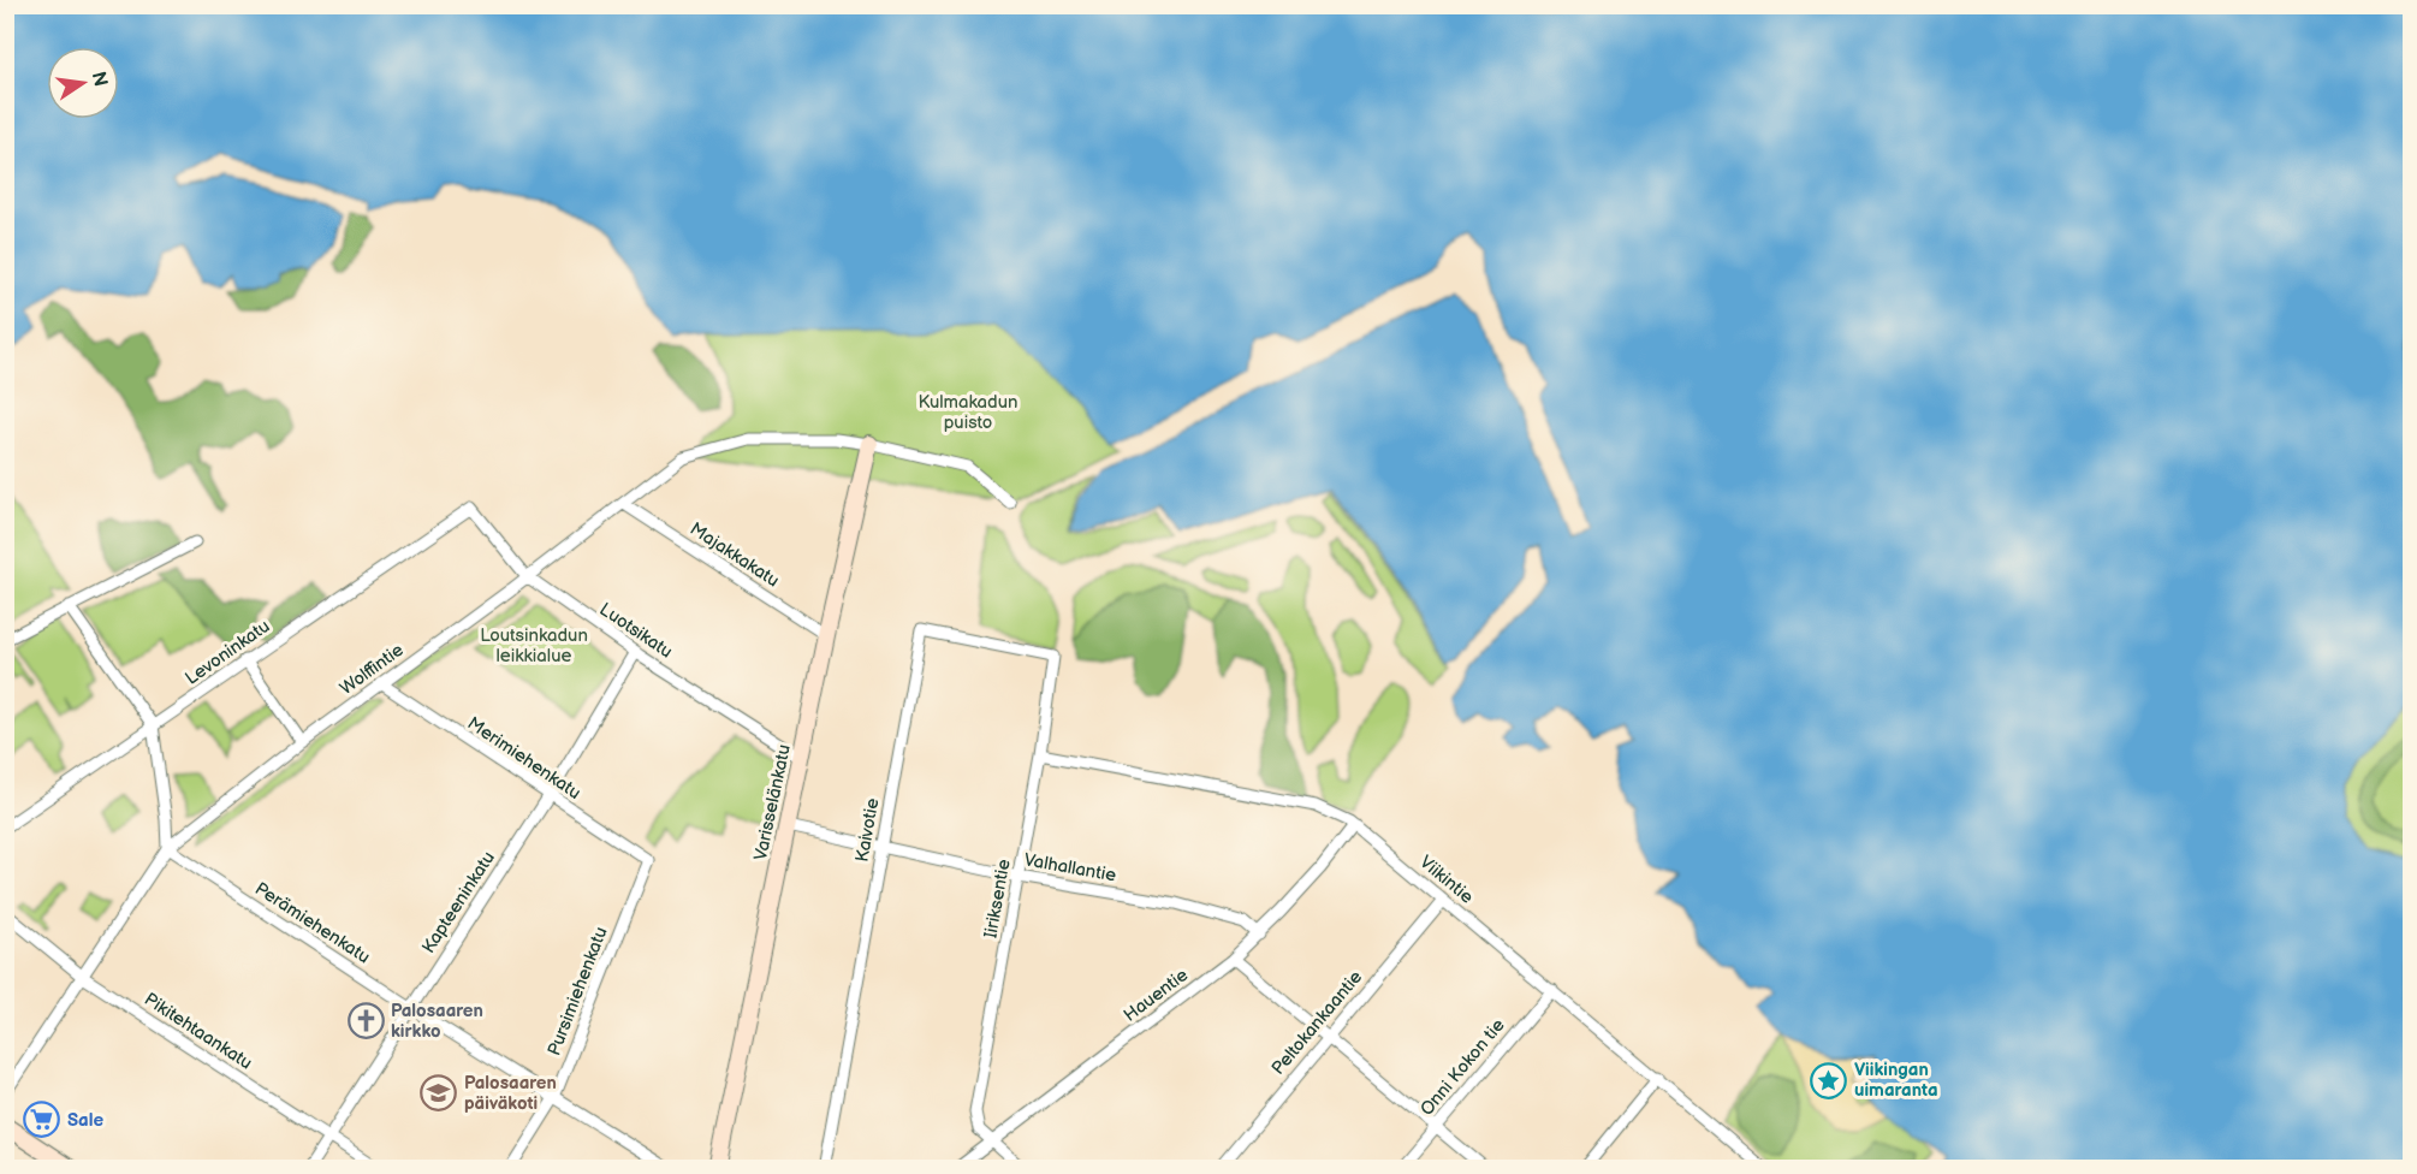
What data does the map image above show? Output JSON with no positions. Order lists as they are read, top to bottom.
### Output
{
  "streets": {
    "street": [
      "Majakkakatu",
      "Luotsikatu",
      "Levoninkatu",
      "Wolffintie",
      "Merimiehenkatu",
      "Varisselänkatu",
      "Kaivotie",
      "Valhallantie",
      "Viikintie",
      "Iiriksentie",
      "Kapteeninkatu",
      "Perämiehenkatu",
      "Pursimiehenkatu",
      "Hauentie",
      "Peltokankaantie",
      "Pikitehtaankatu",
      "Onni Kokon tie"
    ]
  },
  "crossings": [
    ["Majakkakatu", "Wolffintie"],
    ["Majakkakatu", "Varisselänkatu"],
    ["Luotsikatu", "Levoninkatu"],
    ["Luotsikatu", "Wolffintie"],
    ["Luotsikatu", "Varisselänkatu"],
    ["Luotsikatu", "Kapteeninkatu"],
    ["Wolffintie", "Merimiehenkatu"],
    ["Wolffintie", "Varisselänkatu"],
    ["Wolffintie", "Perämiehenkatu"],
    ["Wolffintie", "Pikitehtaankatu"],
    ["Merimiehenkatu", "Kapteeninkatu"],
    ["Merimiehenkatu", "Pursimiehenkatu"],
    ["Varisselänkatu", "Valhallantie"],
    ["Kaivotie", "Valhallantie"],
    ["Kaivotie", "Iiriksentie"],
    ["Valhallantie", "Iiriksentie"],
    ["Valhallantie", "Hauentie"],
    ["Viikintie", "Iiriksentie"],
    ["Viikintie", "Hauentie"],
    ["Viikintie", "Peltokankaantie"],
    ["Viikintie", "Onni Kokon tie"],
    ["Iiriksentie", "Hauentie"],
    ["Kapteeninkatu", "Perämiehenkatu"],
    ["Kapteeninkatu", "Pikitehtaankatu"],
    ["Perämiehenkatu", "Pursimiehenkatu"]
  ],
  "parks": ["Kulmakadun puisto", "Loutsinkadun leikkialue"],
  "places": {
    "church": ["Palosaaren kirkko"],
    "place": ["Viikingan uimaranta"],
    "school or university": ["Palosaaren päiväkoti"],
    "supermarket": ["Sale"]
  },
  "north": "right"
}
